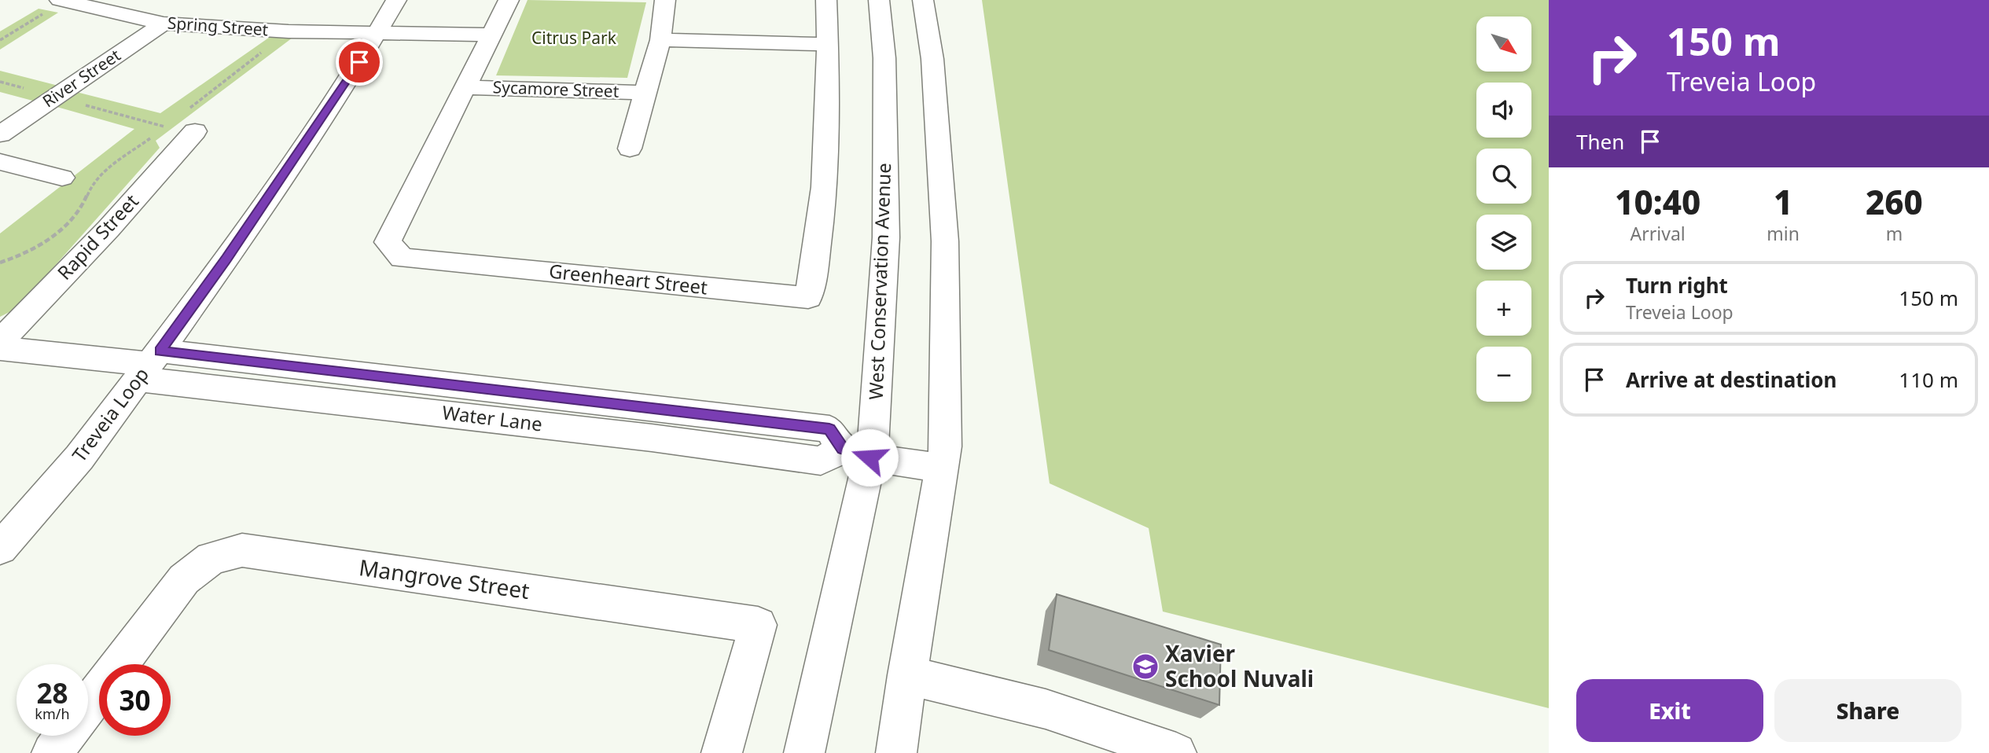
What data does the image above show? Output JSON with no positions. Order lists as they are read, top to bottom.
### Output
{
  "streets": {
    "street": [
      "Spring Street",
      "River Street",
      "Sycamore Street",
      "Rapid Street",
      "Greenheart Street",
      "West Conservation Avenue",
      "Treveia Loop",
      "Water Lane",
      "Mangrove Street"
    ]
  },
  "crossings": [
    ["Spring Street", "River Street"],
    ["Spring Street", "Treveia Loop"],
    ["Sycamore Street", "Greenheart Street"],
    ["West Conservation Avenue", "Water Lane"],
    ["Treveia Loop", "Water Lane"]
  ],
  "parks": ["Citrus Park"],
  "places": {
    "school or university": ["Xavier School Nuvali"]
  },
  "north": "bottom right",
  "page": {
    "turn": ["150 m", "Treveia Loop"],
    "map_buttons": ["+", "−"],
    "then": "Then",
    "eta": [
      "10:40",
      "Arrival",
      "1",
      "min",
      "260",
      "m"
    ],
    "list": [
      {
        "name": "Turn right",
        "note": "Treveia Loop",
        "value": "150 m"
      },
      {
        "name": "Arrive at destination",
        "value": "110 m"
      }
    ],
    "speed": "28 km/h",
    "limit": "30",
    "buttons": ["Exit", "Share"]
  }
}
